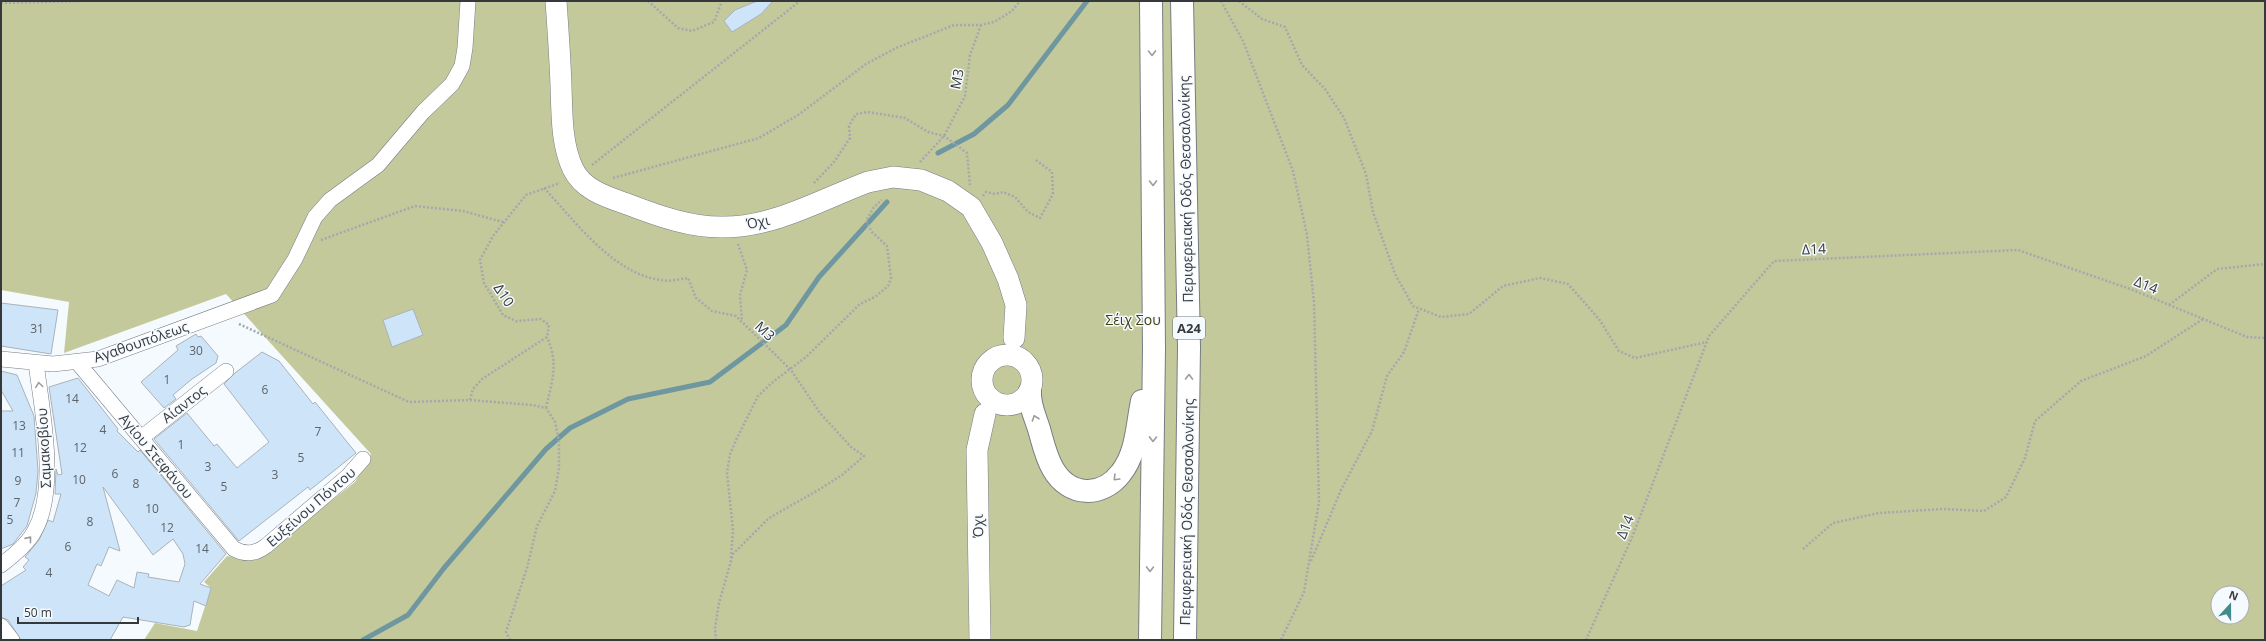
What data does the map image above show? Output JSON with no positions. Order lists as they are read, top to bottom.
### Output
{
  "streets": {
    "highway": ["Περιφερειακή Οδός Θεσσαλονίκης", "Α24"],
    "main road": ["Όχι"],
    "street": [
      "Αγαθουπόλεως",
      "Αίαντος",
      "Σαμακοβίου",
      "Αγίου Στεφάνου",
      "Ευξείνου Πόντου"
    ],
    "path": ["Μ3", "Δ14", "Δ10"]
  },
  "crossings": [
    ["Μ3", "Δ10"],
    ["Όχι", "Δ10"],
    ["Αγαθουπόλεως", "Σαμακοβίου"],
    ["Αγαθουπόλεως", "Αγίου Στεφάνου"],
    ["Αίαντος", "Αγίου Στεφάνου"],
    ["Αγίου Στεφάνου", "Ευξείνου Πόντου"]
  ],
  "one_way": ["Σαμακοβίου"],
  "parks": ["Σέιχ Σου"],
  "house_numbers": [
    "31",
    "30",
    "1",
    "6",
    "14",
    "13",
    "4",
    "7",
    "1",
    "12",
    "11",
    "5",
    "3",
    "6",
    "3",
    "10",
    "9",
    "8",
    "5",
    "7",
    "10",
    "5",
    "8",
    "12",
    "6",
    "14",
    "4"
  ],
  "scale_bar": "50 m",
  "north": "top"
}
